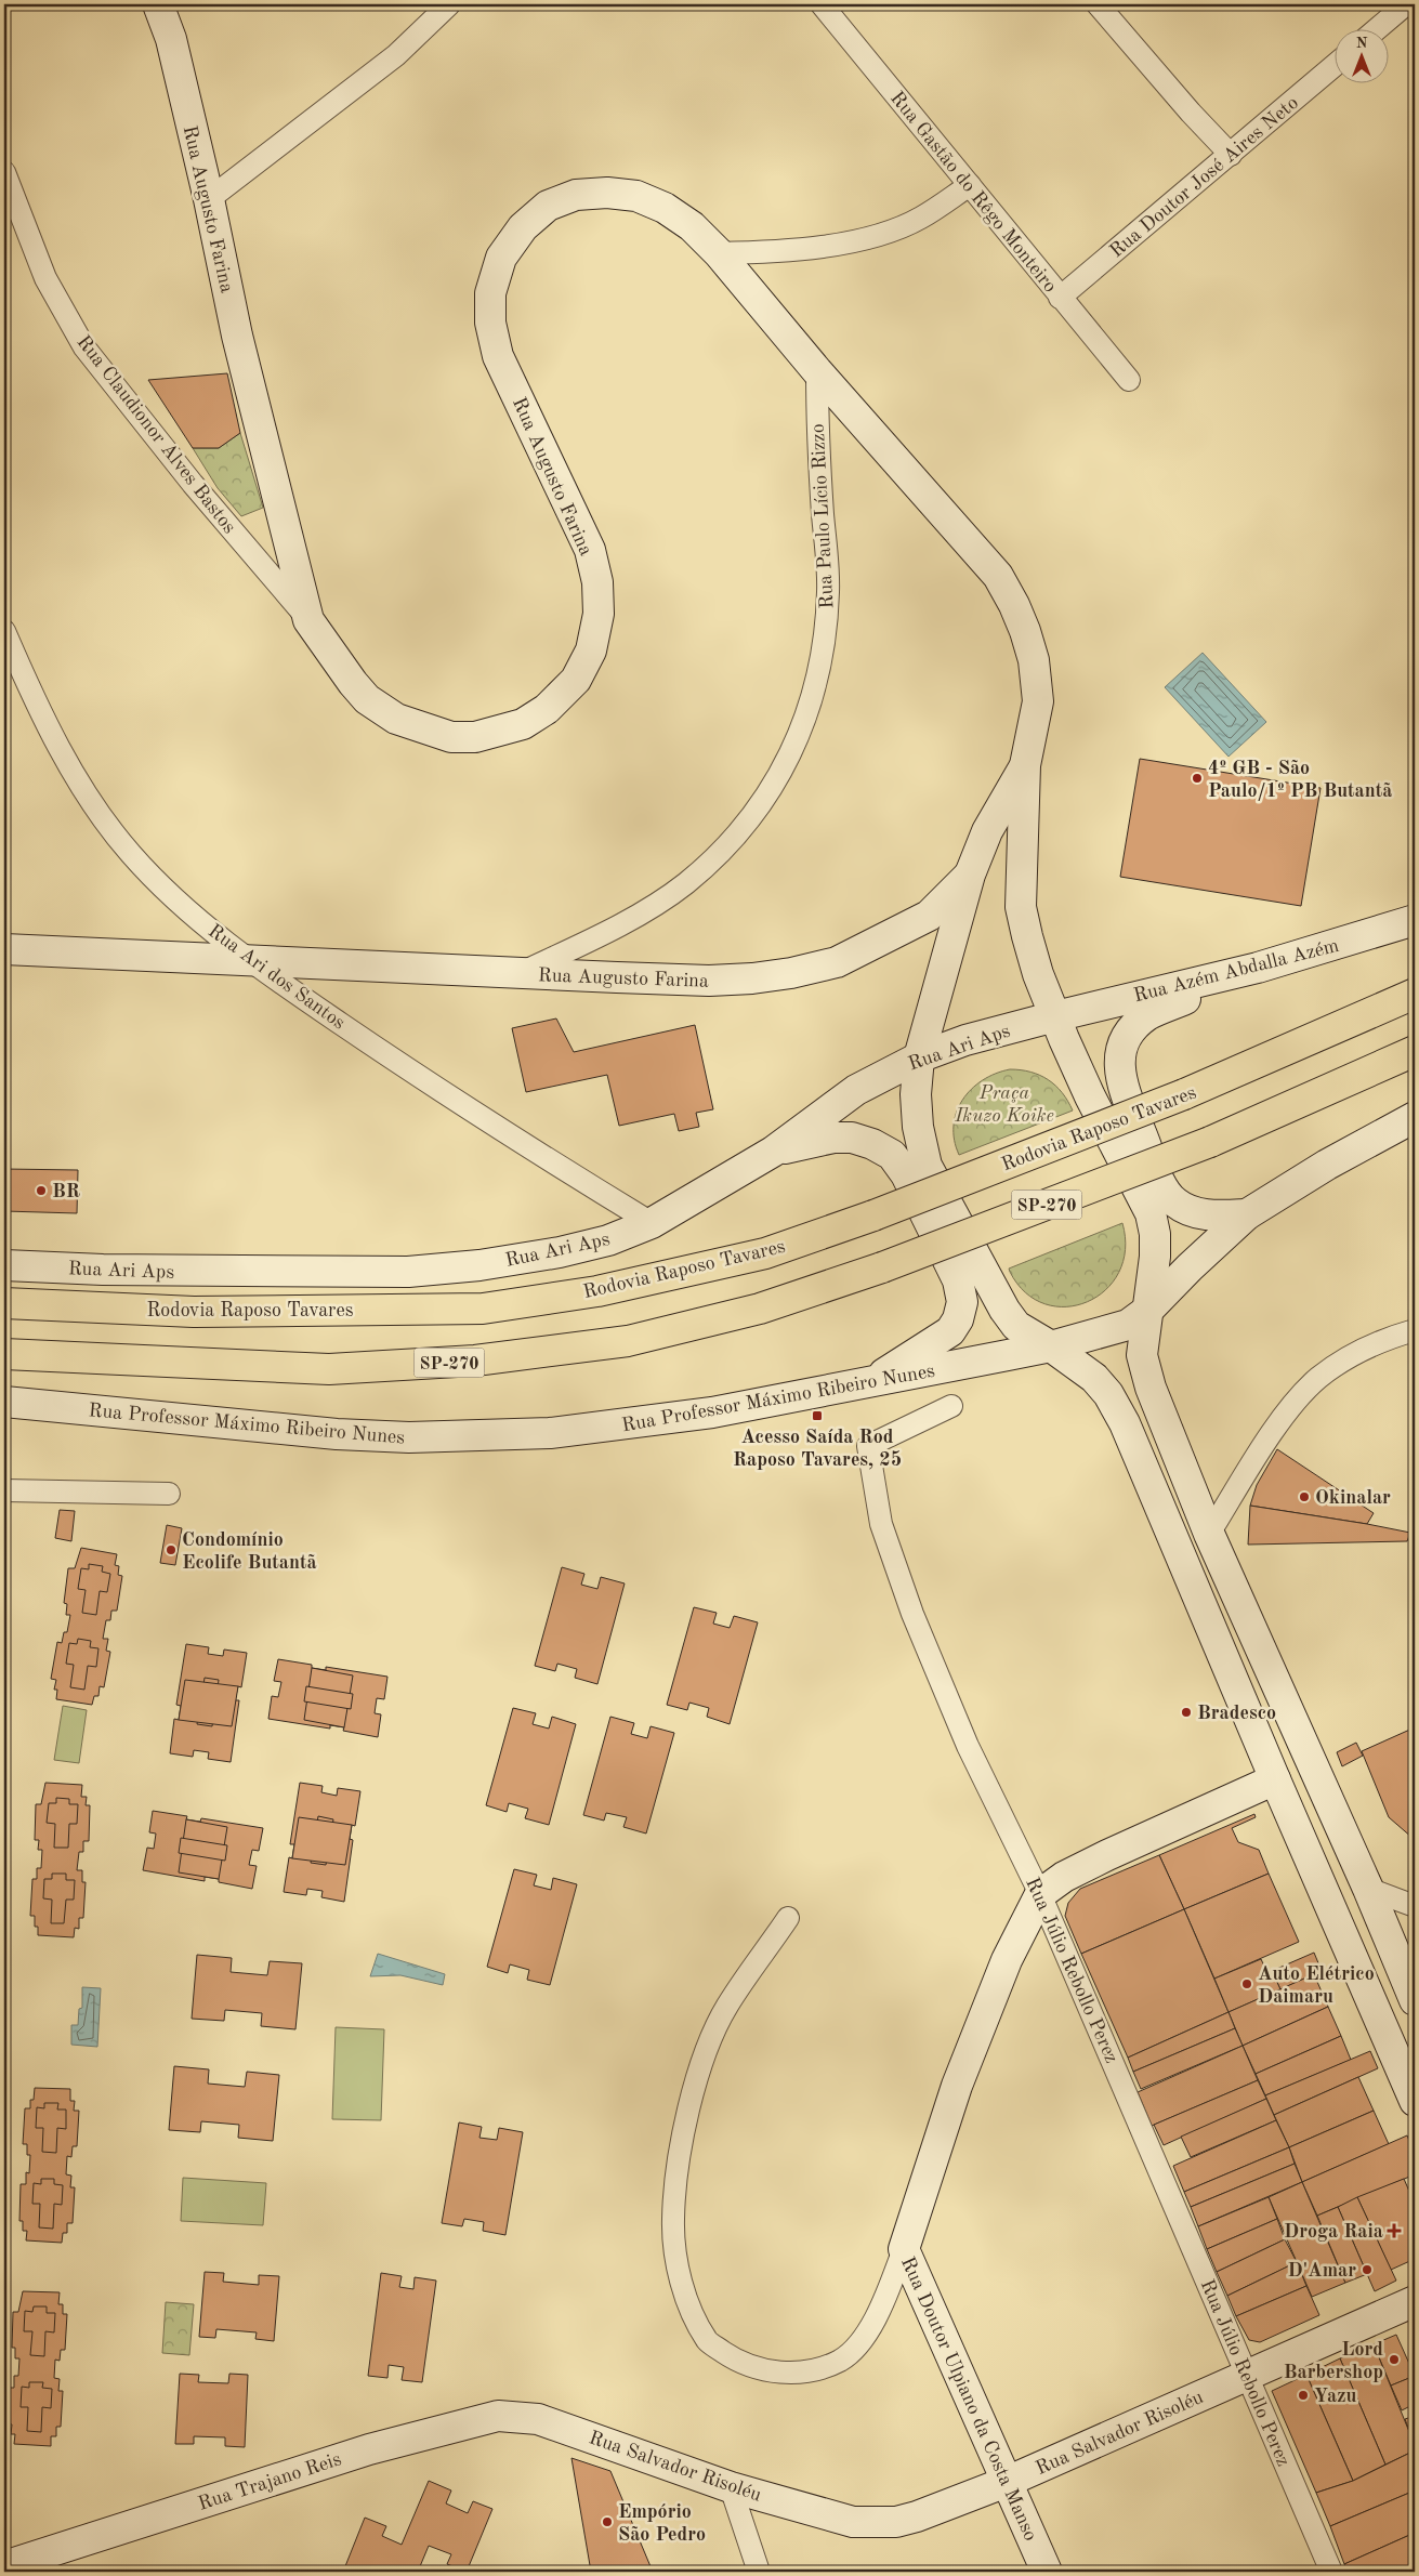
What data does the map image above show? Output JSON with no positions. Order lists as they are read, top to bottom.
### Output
{
  "streets": {
    "highway": ["Rodovia Raposo Tavares", "SP-270"],
    "street": [
      "Rua Doutor José Aires Neto",
      "Rua Gastão do Rêgo Monteiro",
      "Rua Augusto Farina",
      "Rua Claudionor Alves Bastos",
      "Rua Paulo Lício Rizzo",
      "Rua Azém Abdalla Azém",
      "Rua Ari dos Santos",
      "Rua Ari Aps",
      "Rua Professor Máximo Ribeiro Nunes",
      "Rua Júlio Rebollo Perez",
      "Rua Doutor Ulpiano da Costa Manso",
      "Rua Salvador Risoléu",
      "Rua Trajano Reis"
    ]
  },
  "crossings": [
    ["Rua Doutor José Aires Neto", "Rua Gastão do Rêgo Monteiro"],
    ["Rua Augusto Farina", "Rua Claudionor Alves Bastos"],
    ["Rua Augusto Farina", "Rua Paulo Lício Rizzo"],
    ["Rua Augusto Farina", "Rua Azém Abdalla Azém"],
    ["Rua Augusto Farina", "Rua Ari dos Santos"],
    ["Rua Augusto Farina", "Rua Ari Aps"],
    ["Rua Augusto Farina", "Rua Professor Máximo Ribeiro Nunes"],
    ["Rua Augusto Farina", "Rua Doutor Ulpiano da Costa Manso"],
    ["Rua Azém Abdalla Azém", "Rua Ari Aps"],
    ["Rua Ari dos Santos", "Rua Ari Aps"],
    ["Rua Júlio Rebollo Perez", "Rua Doutor Ulpiano da Costa Manso"],
    ["Rua Júlio Rebollo Perez", "Rua Salvador Risoléu"],
    ["Rua Doutor Ulpiano da Costa Manso", "Rua Salvador Risoléu"],
    ["Rua Salvador Risoléu", "Rua Trajano Reis"]
  ],
  "parks": ["Praça Ikuzo Koike"],
  "places": {
    "other": [
      "4º GB - São Paulo/1º PB Butantã",
      "BR",
      "Okinalar",
      "Condomínio Ecolife Butantã",
      "Bradesco",
      "Auto Elétrico Daimaru",
      "D'Amar",
      "Lord Barbershop",
      "Yazu",
      "Empório São Pedro"
    ],
    "transit": ["Acesso Saída Rod Raposo Tavares, 25"],
    "health": ["Droga Raia"]
  },
  "north": "top"
}
